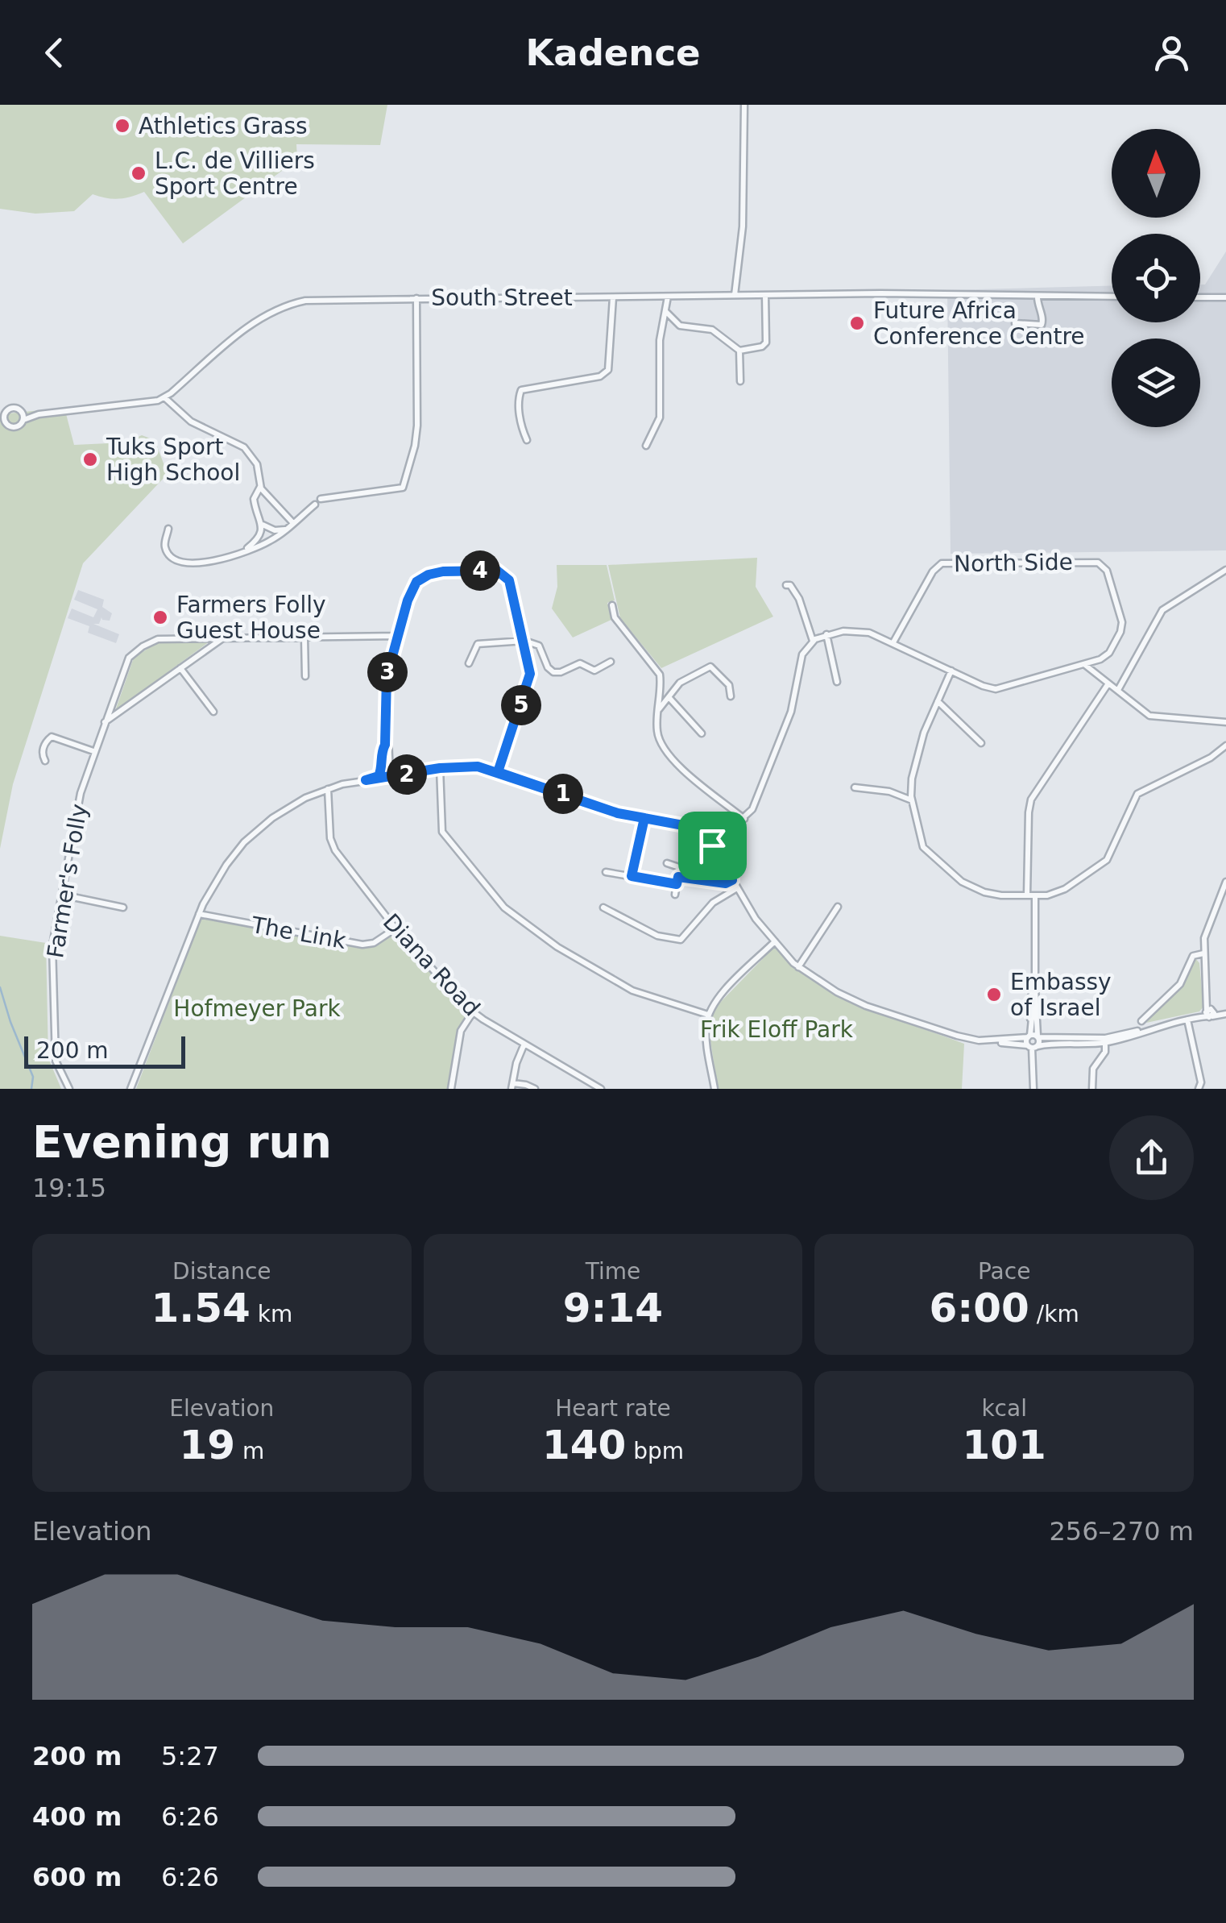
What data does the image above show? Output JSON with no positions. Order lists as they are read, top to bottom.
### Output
{
  "streets": {
    "street": [
      "South Street",
      "North Side",
      "Farmer's Folly",
      "The Link",
      "Diana Road"
    ]
  },
  "crossings": [
    ["The Link", "Diana Road"]
  ],
  "parks": ["Hofmeyer Park", "Frik Eloff Park"],
  "places": [
    "Athletics Grass",
    "L.C. de Villiers Sport Centre",
    "Future Africa Conference Centre",
    "Tuks Sport High School",
    "Farmers Folly Guest House",
    "Embassy of Israel"
  ],
  "scale_bar": "200 m",
  "north": "top",
  "page": {
    "header": "Kadence",
    "pins": [
      "4",
      "3",
      "5",
      "2",
      "1"
    ],
    "scale": "200 m",
    "heading": ["Evening run", "19:15"],
    "stats": [
      ["Distance", "1.54 km"],
      ["Time", "9:14"],
      ["Pace", "6:00 /km"],
      ["Elevation", "19 m"],
      ["Heart rate", "140 bpm"],
      ["kcal", "101"]
    ],
    "chart": ["Elevation", "256–270 m"],
    "list": [
      {
        "name": "200 m",
        "note": "5:27"
      },
      {
        "name": "400 m",
        "note": "6:26"
      },
      {
        "name": "600 m",
        "note": "6:26"
      }
    ]
  }
}
